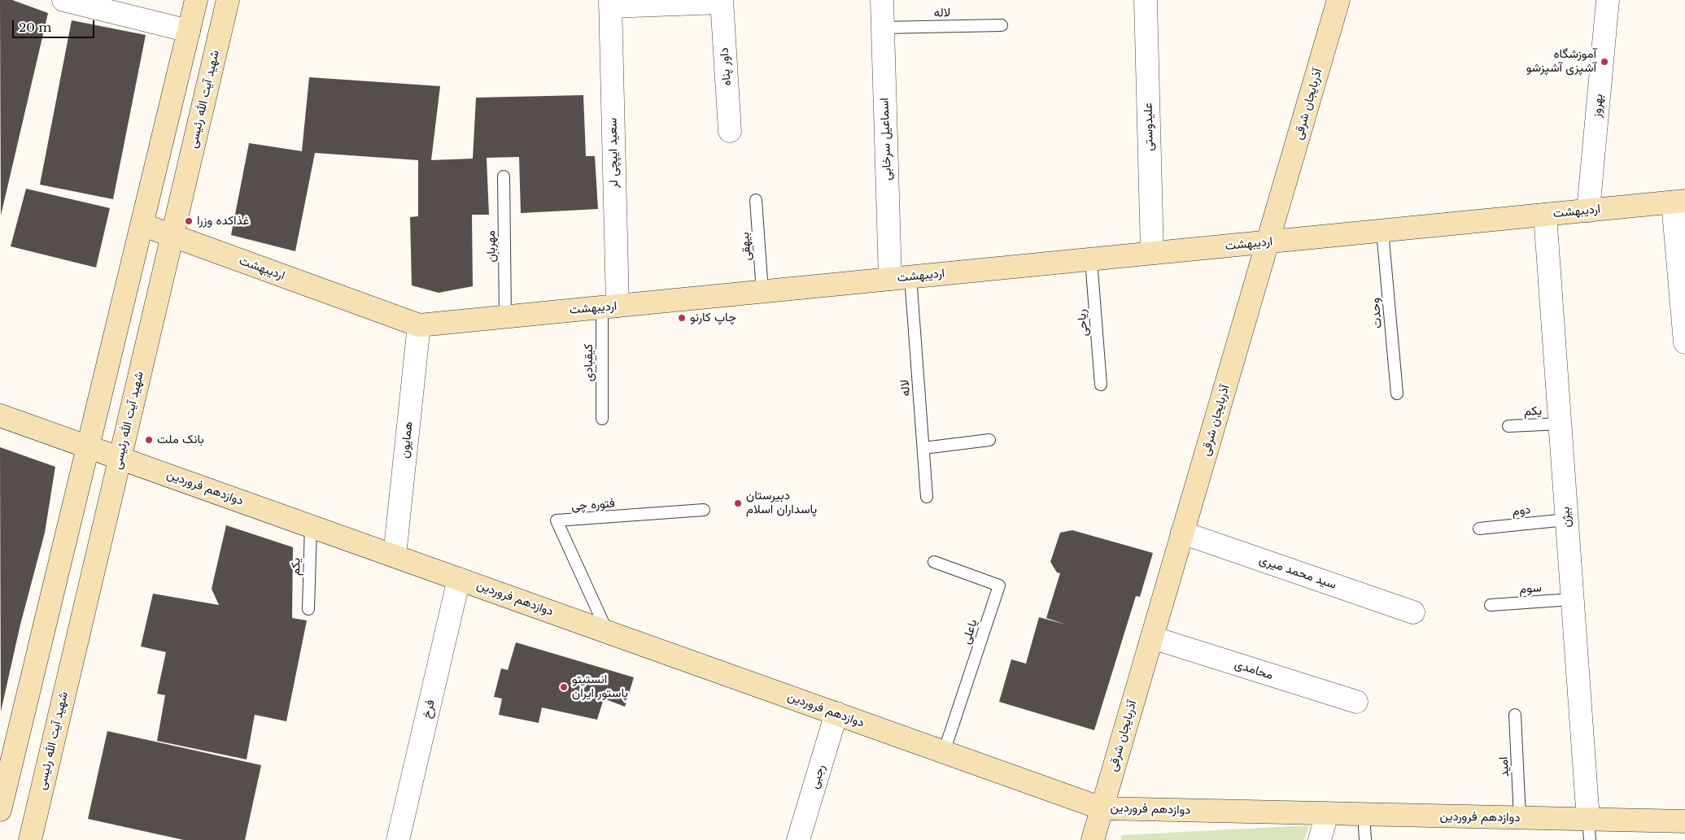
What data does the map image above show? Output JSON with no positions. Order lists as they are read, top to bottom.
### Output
{
  "streets": {
    "main road": [
      "شهید آیت الله رئیسی",
      "آذربایجان شرقی",
      "اردیبهشت",
      "دوازدهم فروردین"
    ],
    "street": [
      "داور پناه",
      "بهروز",
      "علیدوستی",
      "اسماعیل سرخابی",
      "سعید ایپچی لر",
      "همایون",
      "بیژن",
      "سید محمد میری",
      "محامدی",
      "فرخ",
      "رجبی"
    ],
    "lane": [
      "لاله",
      "مهربان",
      "بیهقی",
      "وحدت",
      "ریاحی",
      "کیقبادی",
      "یکم",
      "فتوره چی",
      "دوم",
      "سوم",
      "یاعلی",
      "امید"
    ]
  },
  "crossings": [
    ["لاله", "اسماعیل سرخابی"],
    ["لاله", "اردیبهشت"],
    ["داور پناه", "سعید ایپچی لر"],
    ["شهید آیت الله رئیسی", "اردیبهشت"],
    ["شهید آیت الله رئیسی", "دوازدهم فروردین"],
    ["آذربایجان شرقی", "اردیبهشت"],
    ["آذربایجان شرقی", "دوازدهم فروردین"],
    ["آذربایجان شرقی", "سید محمد میری"],
    ["آذربایجان شرقی", "محامدی"],
    ["بهروز", "اردیبهشت"],
    ["علیدوستی", "اردیبهشت"],
    ["اسماعیل سرخابی", "اردیبهشت"],
    ["سعید ایپچی لر", "اردیبهشت"],
    ["سعید ایپچی لر", "کیقبادی"],
    ["اردیبهشت", "مهربان"],
    ["اردیبهشت", "بیهقی"],
    ["اردیبهشت", "وحدت"],
    ["اردیبهشت", "ریاحی"],
    ["اردیبهشت", "کیقبادی"],
    ["اردیبهشت", "همایون"],
    ["اردیبهشت", "بیژن"],
    ["یکم", "دوازدهم فروردین"],
    ["یکم", "بیژن"],
    ["همایون", "دوازدهم فروردین"],
    ["دوازدهم فروردین", "فتوره چی"],
    ["دوازدهم فروردین", "بیژن"],
    ["دوازدهم فروردین", "یاعلی"],
    ["دوازدهم فروردین", "فرخ"],
    ["دوازدهم فروردین", "امید"],
    ["دوازدهم فروردین", "رجبی"],
    ["دوم", "بیژن"],
    ["بیژن", "سوم"]
  ],
  "places": [
    "آموزشگاه آشپزی آشپزشو",
    "غذاکده وزرا",
    "چاپ کارنو",
    "بانک ملت",
    "دبیرستان پاسداران اسلام",
    "انستیتو پاستور ایران"
  ],
  "scale_bar": "20 m"
}
